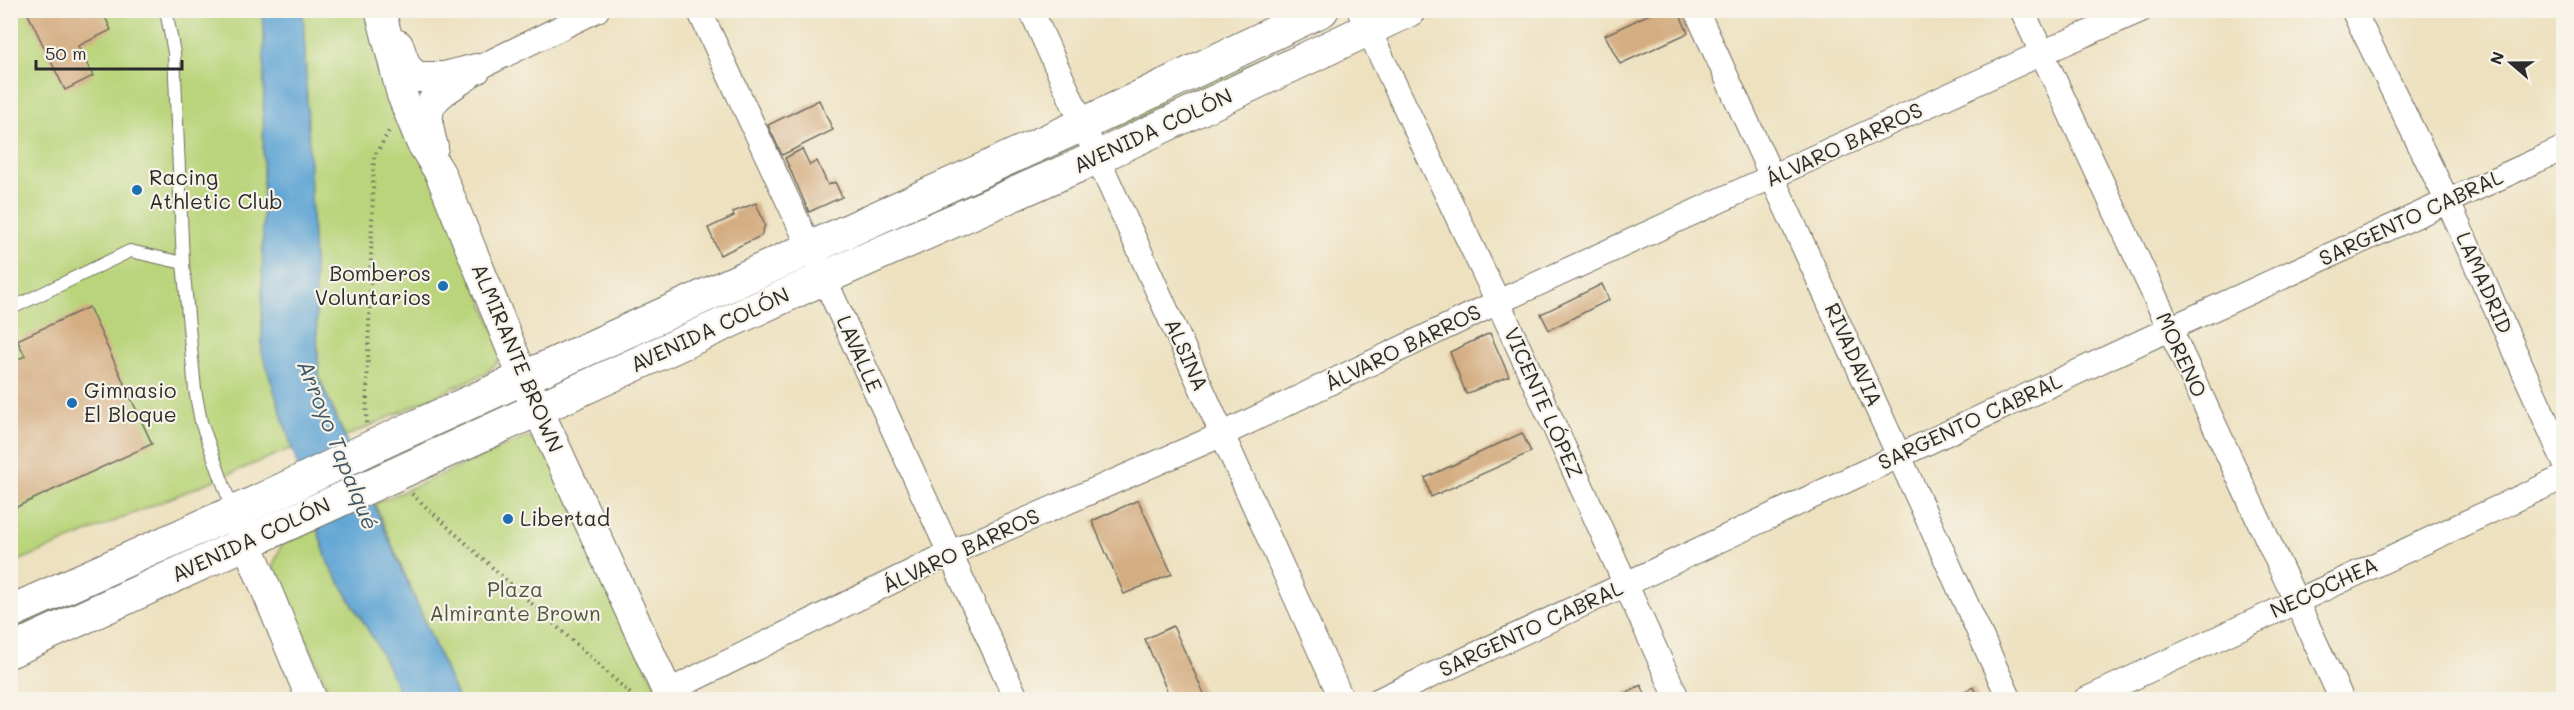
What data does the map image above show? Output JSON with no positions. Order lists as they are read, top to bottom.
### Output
{
  "streets": {
    "main road": ["AVENIDA COLÓN"],
    "street": [
      "ÁLVARO BARROS",
      "SARGENTO CABRAL",
      "LAMADRID",
      "LAVALLE",
      "ALSINA",
      "RIVADAVIA",
      "MORENO",
      "ALMIRANTE BROWN",
      "VICENTE LÓPEZ",
      "NECOCHEA"
    ]
  },
  "crossings": [
    ["AVENIDA COLÓN", "LAVALLE"],
    ["AVENIDA COLÓN", "ALSINA"],
    ["AVENIDA COLÓN", "ALMIRANTE BROWN"],
    ["AVENIDA COLÓN", "VICENTE LÓPEZ"],
    ["ÁLVARO BARROS", "LAVALLE"],
    ["ÁLVARO BARROS", "ALSINA"],
    ["ÁLVARO BARROS", "RIVADAVIA"],
    ["ÁLVARO BARROS", "MORENO"],
    ["ÁLVARO BARROS", "ALMIRANTE BROWN"],
    ["ÁLVARO BARROS", "VICENTE LÓPEZ"],
    ["SARGENTO CABRAL", "LAMADRID"],
    ["SARGENTO CABRAL", "RIVADAVIA"],
    ["SARGENTO CABRAL", "MORENO"],
    ["SARGENTO CABRAL", "VICENTE LÓPEZ"],
    ["MORENO", "NECOCHEA"]
  ],
  "water": ["Arroyo Tapalqué"],
  "parks": ["Plaza Almirante Brown"],
  "places": [
    "Racing Athletic Club",
    "Bomberos Voluntarios",
    "Gimnasio El Bloque",
    "Libertad"
  ],
  "scale_bar": "50 m",
  "north": "left"
}
